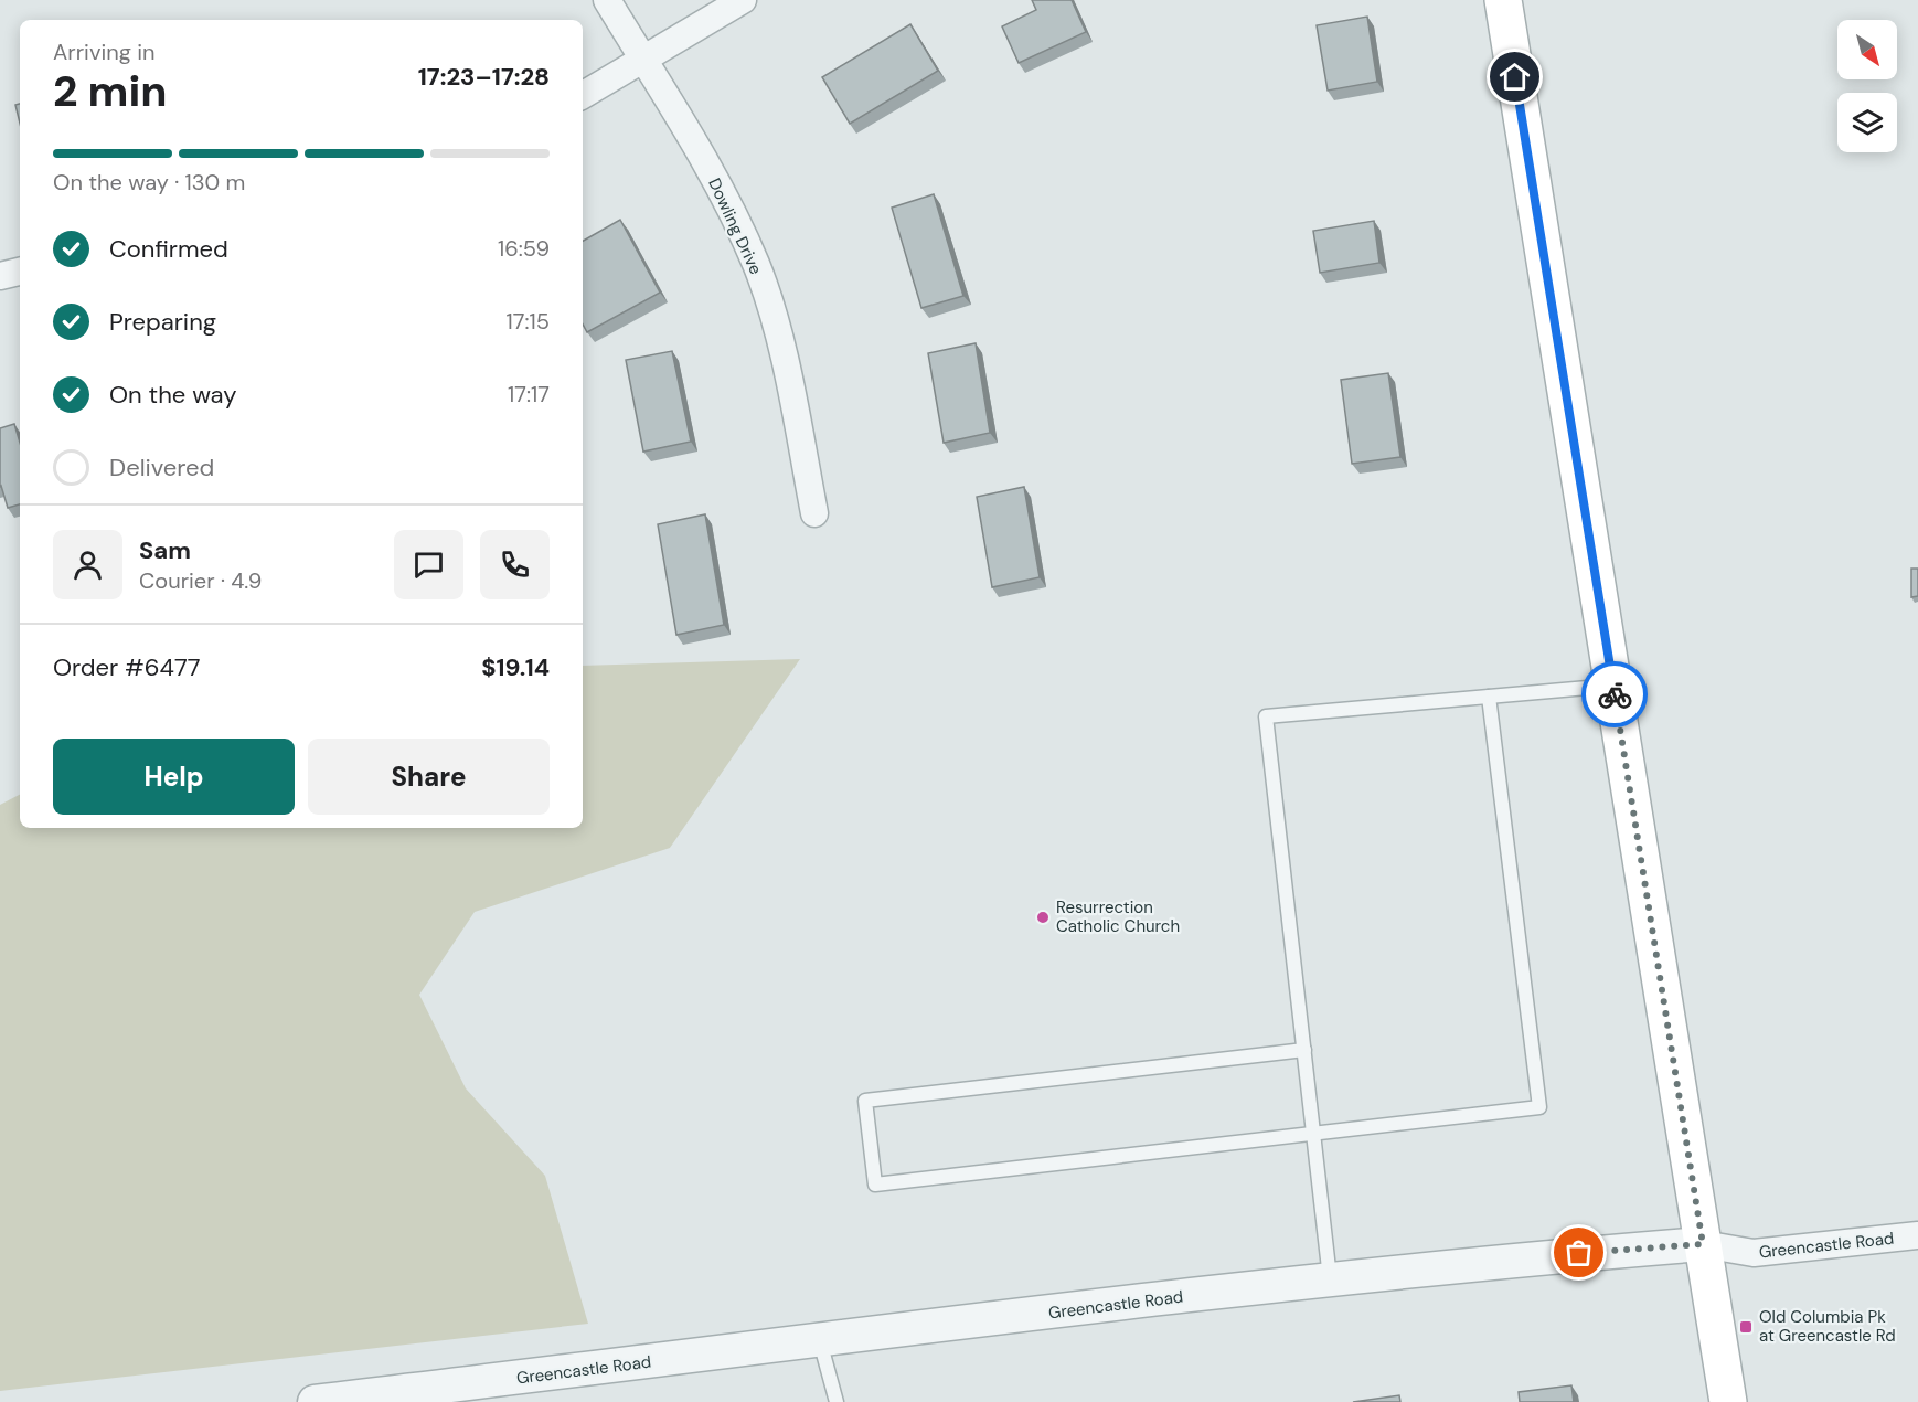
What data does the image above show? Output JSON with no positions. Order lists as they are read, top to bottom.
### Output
{
  "streets": {
    "street": ["Dowling Drive", "Greencastle Road"]
  },
  "places": {
    "other": ["Resurrection Catholic Church"],
    "transit": ["Old Columbia Pk at Greencastle Rd"]
  },
  "north": "bottom right",
  "page": {
    "heading": ["2 min", "Arriving in", "17:23–17:28"],
    "panel": [
      "Sam",
      "Courier · 4.9",
      "Order #6477",
      "$19.14"
    ],
    "bar": "On the way · 130 m",
    "list": [
      ["Confirmed", "16:59"],
      ["Preparing", "17:15"],
      ["On the way", "17:17"],
      "Delivered"
    ],
    "buttons": ["Help", "Share"]
  }
}
